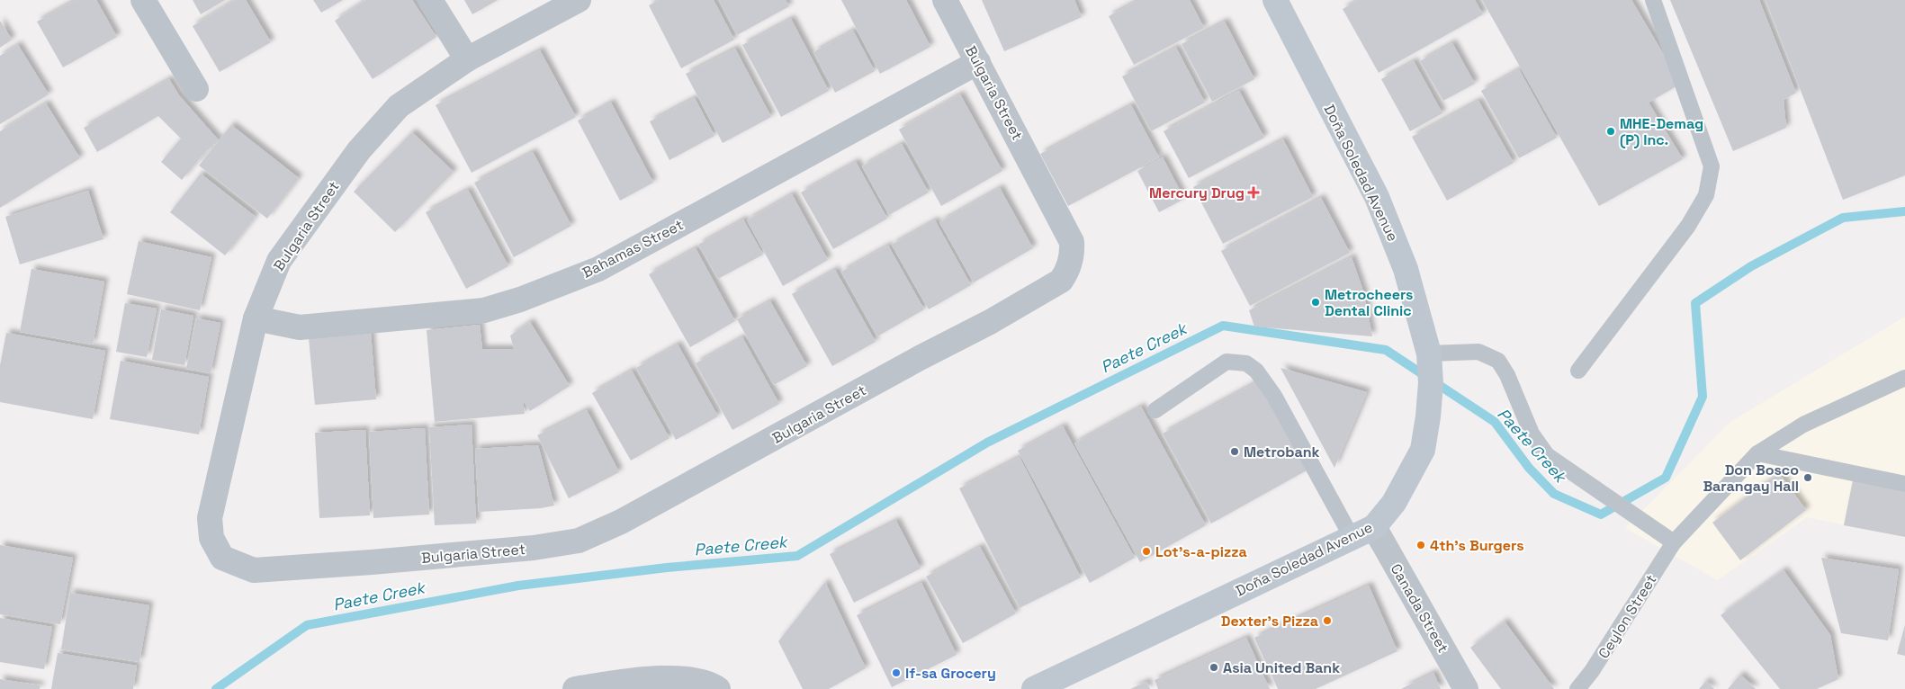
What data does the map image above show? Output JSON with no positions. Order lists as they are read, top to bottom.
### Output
{
  "streets": {
    "main road": ["Doña Soledad Avenue"],
    "street": ["Bulgaria Street", "Bahamas Street", "Canada Street"],
    "lane": ["Ceylon Street"]
  },
  "crossings": [
    ["Bulgaria Street", "Bahamas Street"],
    ["Doña Soledad Avenue", "Canada Street"]
  ],
  "water": ["Paete Creek"],
  "places": {
    "other": [
      "MHE-Demag (P) Inc.",
      "Metrocheers Dental Clinic",
      "Metrobank",
      "Don Bosco Barangay Hall",
      "4th's Burgers",
      "Lot's-a-pizza",
      "Dexter's Pizza",
      "Asia United Bank",
      "If-sa Grocery"
    ],
    "health": ["Mercury Drug"]
  }
}
